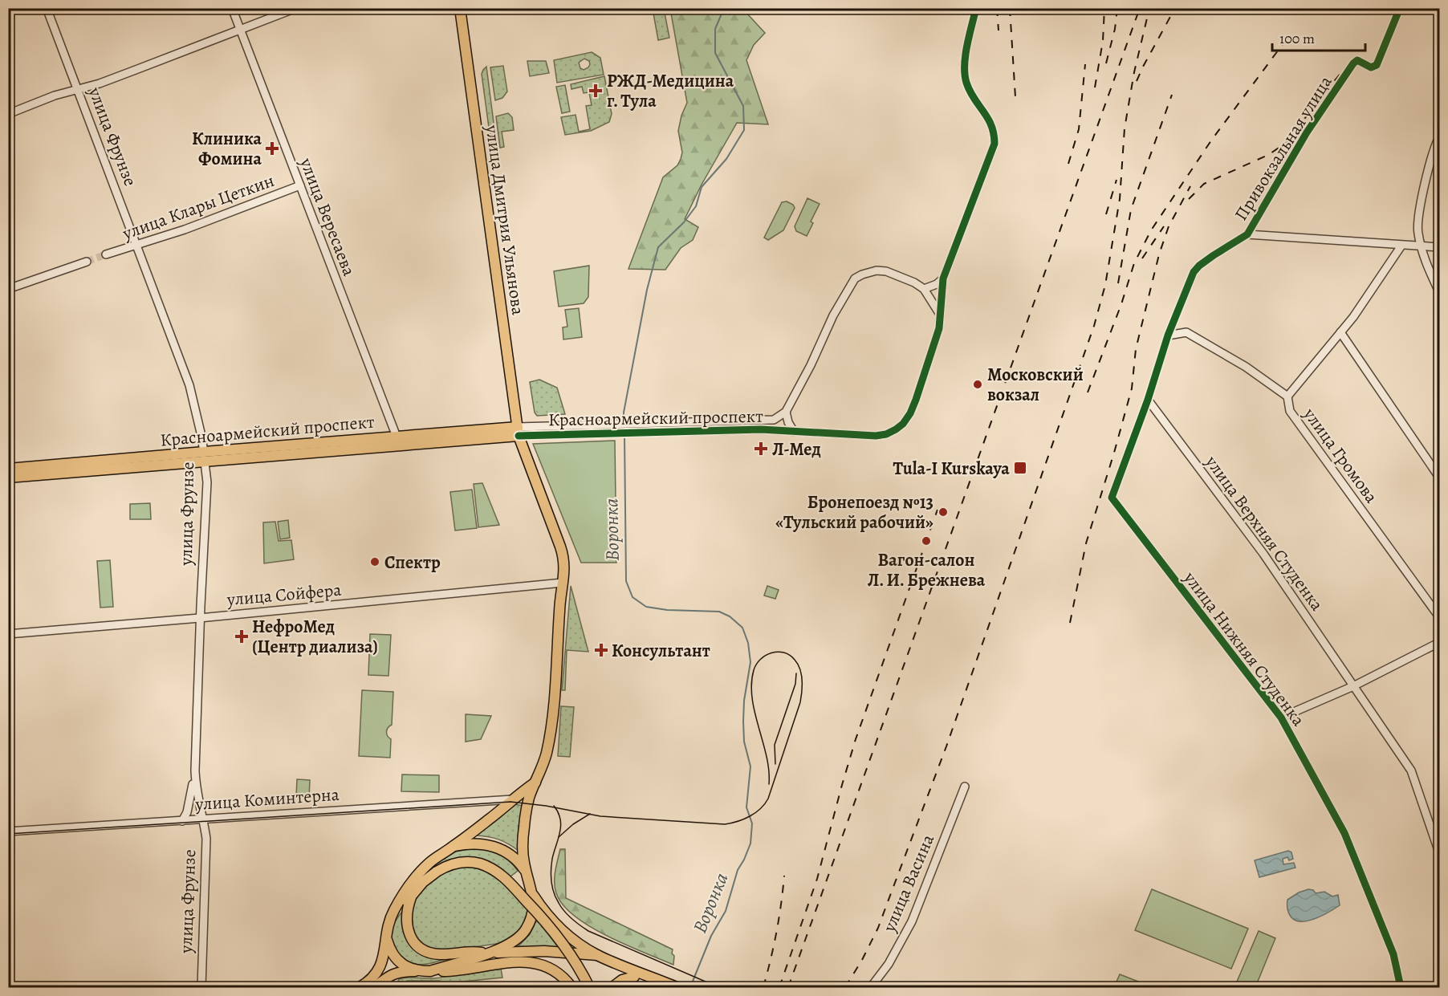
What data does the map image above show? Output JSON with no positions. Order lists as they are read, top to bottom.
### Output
{
  "streets": {
    "main road": ["улица Дмитрия Ульянова", "Красноармейский проспект", "улица Коминтерна"],
    "street": [
      "улица Фрунзе",
      "Привокзальная улица",
      "улица Клары Цеткин",
      "улица Вересаева",
      "улица Громова",
      "улица Верхняя Cтуденка",
      "улица Сойфера",
      "улица Нижняя Cтуденкa",
      "улица Васина"
    ]
  },
  "crossings": [
    ["улица Фрунзе", "улица Клары Цеткин"],
    ["улица Фрунзе", "Красноармейский проспект"],
    ["улица Фрунзе", "улица Сойфера"],
    ["улица Фрунзе", "улица Коминтерна"],
    ["Привокзальная улица", "улица Громова"],
    ["Привокзальная улица", "улица Верхняя Cтуденка"],
    ["Привокзальная улица", "улица Нижняя Cтуденкa"],
    ["улица Клары Цеткин", "улица Вересаева"],
    ["улица Вересаева", "Красноармейский проспект"],
    ["улица Дмитрия Ульянова", "Красноармейский проспект"],
    ["улица Дмитрия Ульянова", "улица Сойфера"],
    ["улица Дмитрия Ульянова", "улица Коминтерна"]
  ],
  "water": ["Воронка"],
  "places": {
    "health": [
      "РЖД-Медицина г. Тула",
      "Клиника Фомина",
      "Л-Мед",
      "НефроМед (Центр диализа)",
      "Консультант"
    ],
    "other": [
      "Московский вокзал",
      "Бронепоезд №13 «Тульский рабочий»",
      "Вагон-салон Л. И. Брежнева",
      "Спектр"
    ],
    "transit": ["Tula-I Kurskaya"]
  },
  "scale_bar": "100 m"
}
